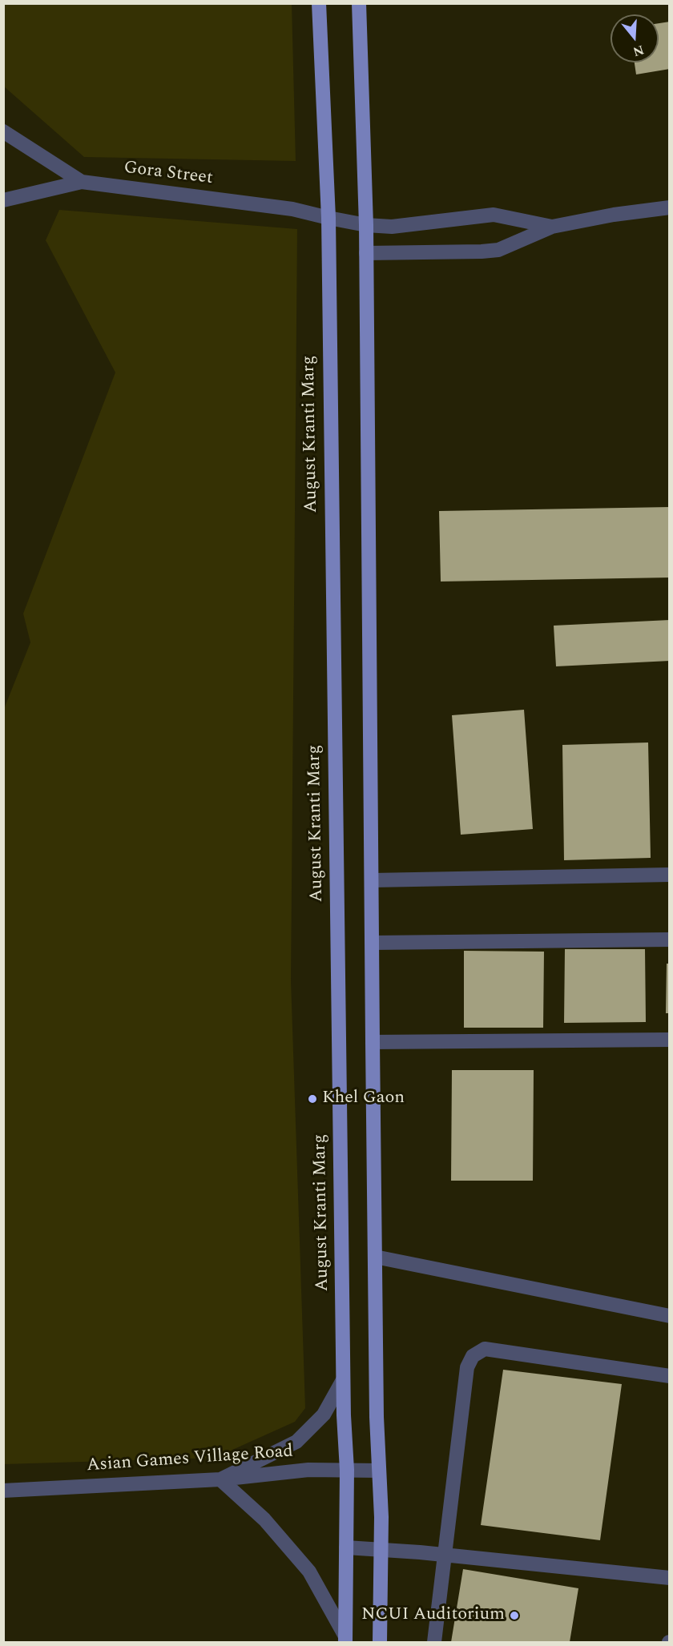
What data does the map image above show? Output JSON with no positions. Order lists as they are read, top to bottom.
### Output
{
  "streets": {
    "main road": ["August Kranti Marg"],
    "street": ["Gora Street", "Asian Games Village Road"]
  },
  "crossings": [
    ["Gora Street", "August Kranti Marg"],
    ["August Kranti Marg", "Asian Games Village Road"]
  ],
  "places": ["Khel Gaon", "NCUI Auditorium"],
  "north": "bottom"
}
